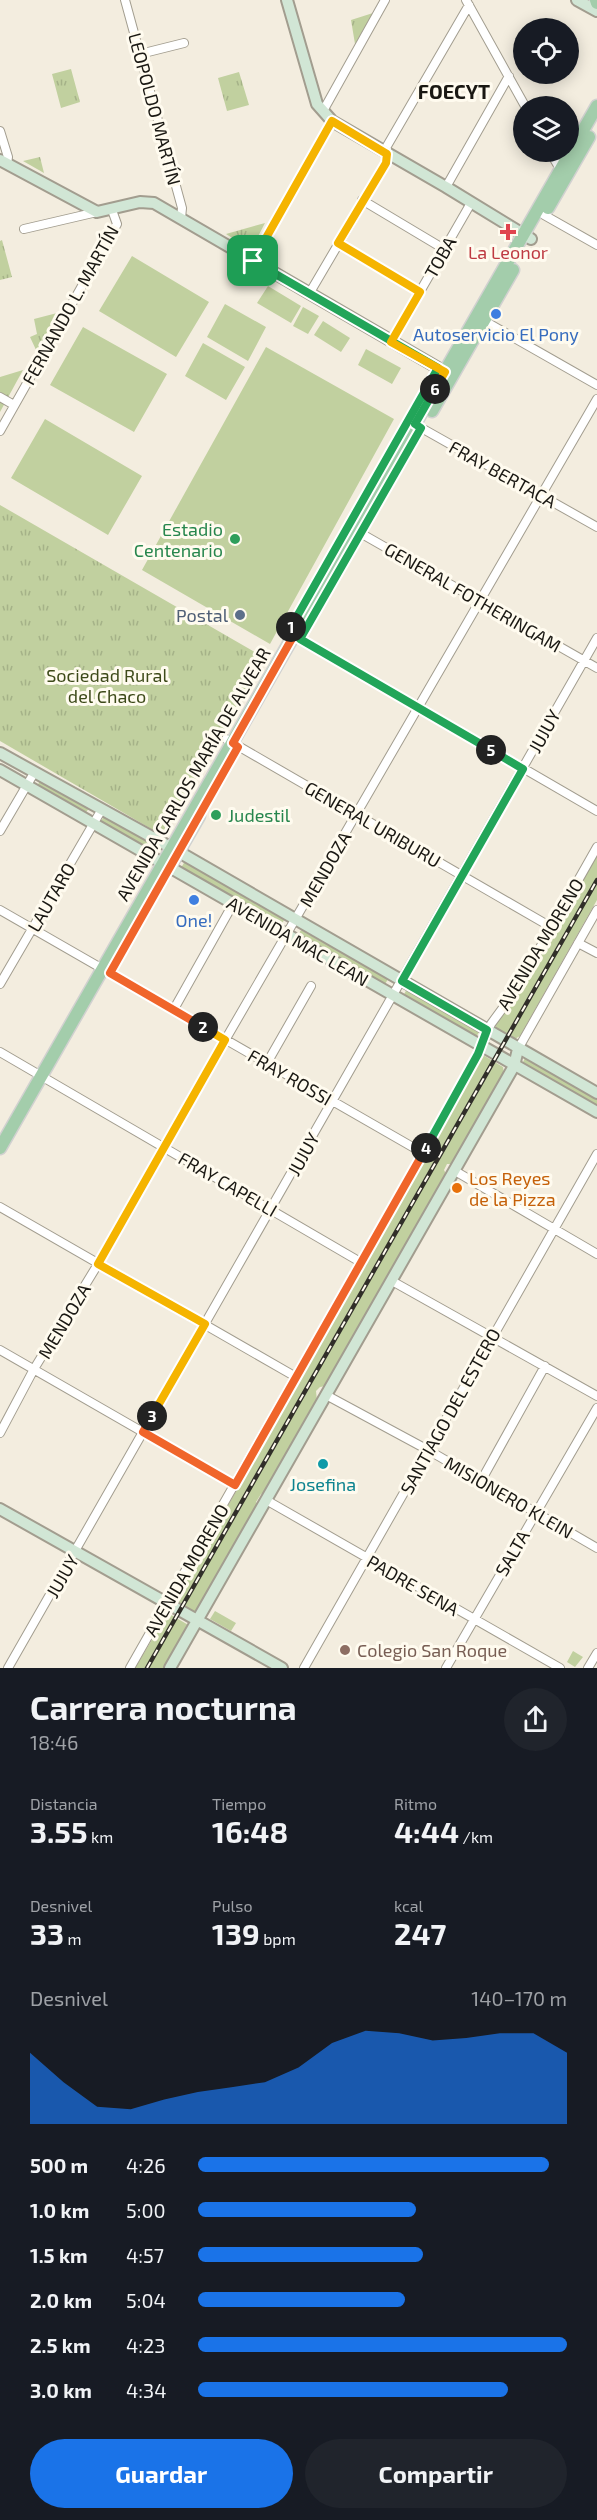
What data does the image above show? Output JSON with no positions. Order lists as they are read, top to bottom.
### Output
{
  "streets": {
    "main road": ["AVENIDA CARLOS MARÍA DE ALVEAR"],
    "street": [
      "LEOPOLDO MARTÍN",
      "TOBA",
      "FERNANDO L. MARTÍN",
      "FRAY BERTACA",
      "GENERAL FOTHERINGAM",
      "JUJUY",
      "GENERAL URIBURU",
      "MENDOZA",
      "LAUTARO",
      "AVENIDA MAC LEAN",
      "AVENIDA MORENO",
      "FRAY ROSSI",
      "FRAY CAPELLI",
      "SANTIAGO DEL ESTERO",
      "MISIONERO KLEIN",
      "SALTA",
      "PADRE SENA"
    ]
  },
  "crossings": [
    ["FRAY BERTACA", "AVENIDA CARLOS MARÍA DE ALVEAR"],
    ["FRAY BERTACA", "MENDOZA"],
    ["GENERAL FOTHERINGAM", "JUJUY"],
    ["GENERAL FOTHERINGAM", "AVENIDA CARLOS MARÍA DE ALVEAR"],
    ["GENERAL FOTHERINGAM", "MENDOZA"],
    ["JUJUY", "GENERAL URIBURU"],
    ["JUJUY", "AVENIDA MAC LEAN"],
    ["JUJUY", "FRAY ROSSI"],
    ["JUJUY", "FRAY CAPELLI"],
    ["AVENIDA CARLOS MARÍA DE ALVEAR", "GENERAL URIBURU"],
    ["AVENIDA CARLOS MARÍA DE ALVEAR", "AVENIDA MAC LEAN"],
    ["AVENIDA CARLOS MARÍA DE ALVEAR", "FRAY ROSSI"],
    ["AVENIDA CARLOS MARÍA DE ALVEAR", "FRAY CAPELLI"],
    ["GENERAL URIBURU", "MENDOZA"],
    ["GENERAL URIBURU", "AVENIDA MORENO"],
    ["MENDOZA", "AVENIDA MAC LEAN"],
    ["MENDOZA", "FRAY ROSSI"],
    ["MENDOZA", "FRAY CAPELLI"],
    ["LAUTARO", "AVENIDA MAC LEAN"],
    ["LAUTARO", "FRAY ROSSI"],
    ["AVENIDA MAC LEAN", "AVENIDA MORENO"],
    ["AVENIDA MORENO", "FRAY ROSSI"],
    ["AVENIDA MORENO", "FRAY CAPELLI"],
    ["AVENIDA MORENO", "MISIONERO KLEIN"],
    ["AVENIDA MORENO", "PADRE SENA"],
    ["SANTIAGO DEL ESTERO", "MISIONERO KLEIN"],
    ["SANTIAGO DEL ESTERO", "PADRE SENA"],
    ["MISIONERO KLEIN", "SALTA"],
    ["SALTA", "PADRE SENA"]
  ],
  "districts": ["FOECYT"],
  "parks": ["Sociedad Rural del Chaco"],
  "places": {
    "health": ["La Leonor"],
    "other": [
      "Autoservicio El Pony",
      "Estadio Centenario",
      "Postal",
      "Judestil",
      "One!",
      "Los Reyes de la Pizza",
      "Josefina",
      "Colegio San Roque"
    ]
  },
  "page": {
    "pins": [
      "6",
      "1",
      "5",
      "2",
      "4",
      "3"
    ],
    "heading": ["Carrera nocturna", "18:46"],
    "stats": [
      ["Distancia", "3.55 km"],
      ["Tiempo", "16:48"],
      ["Ritmo", "4:44 /km"],
      ["Desnivel", "33 m"],
      ["Pulso", "139 bpm"],
      ["kcal", "247"]
    ],
    "chart": ["Desnivel", "140–170 m"],
    "list": [
      {
        "name": "500 m",
        "note": "4:26"
      },
      {
        "name": "1.0 km",
        "note": "5:00"
      },
      {
        "name": "1.5 km",
        "note": "4:57"
      },
      {
        "name": "2.0 km",
        "note": "5:04"
      },
      {
        "name": "2.5 km",
        "note": "4:23"
      },
      {
        "name": "3.0 km",
        "note": "4:34"
      }
    ],
    "buttons": ["Guardar", "Compartir"]
  }
}
